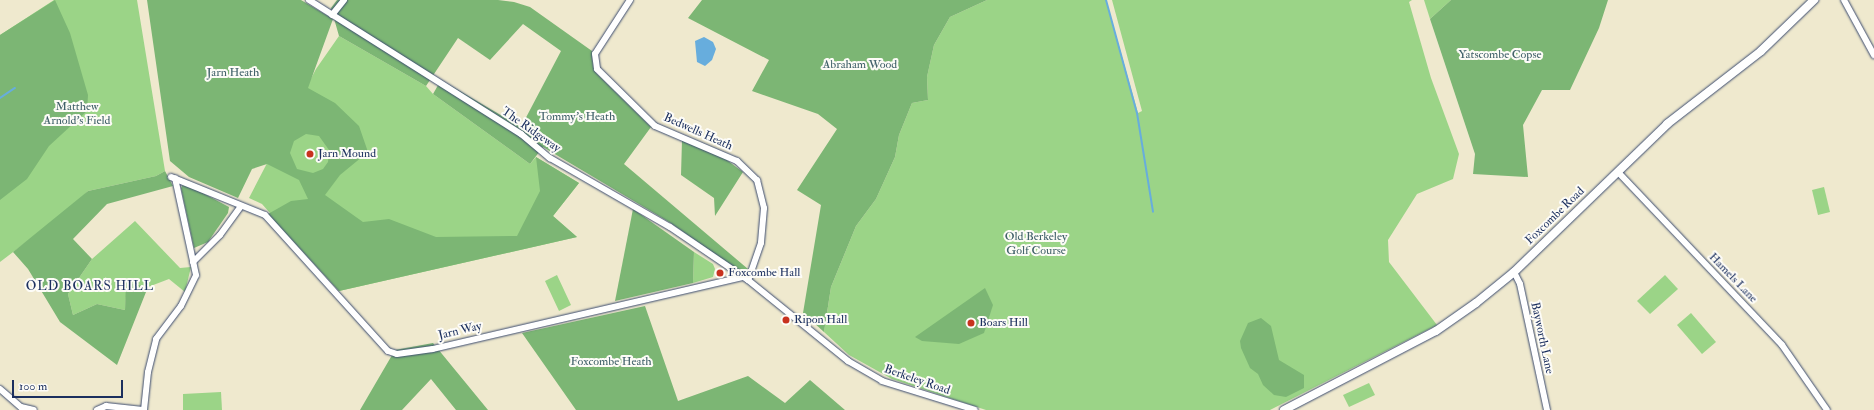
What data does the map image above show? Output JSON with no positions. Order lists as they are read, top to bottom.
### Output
{
  "streets": {
    "street": [
      "The Ridgeway",
      "Bedwells Heath",
      "Foxcombe Road",
      "Hamels Lane",
      "Jarn Way",
      "Bayworth Lane",
      "Berkeley Road"
    ]
  },
  "crossings": [
    ["The Ridgeway", "Jarn Way"],
    ["The Ridgeway", "Berkeley Road"],
    ["Bedwells Heath", "Berkeley Road"],
    ["Foxcombe Road", "Hamels Lane"],
    ["Foxcombe Road", "Bayworth Lane"],
    ["Jarn Way", "Berkeley Road"]
  ],
  "districts": ["OLD BOARS HILL"],
  "parks": [
    "Yatscombe Copse",
    "Abraham Wood",
    "Jarn Heath",
    "Matthew Arnold's Field",
    "Tommy's Heath",
    "Old Berkeley Golf Course",
    "Foxcombe Heath"
  ],
  "places": [
    "Jarn Mound",
    "Foxcombe Hall",
    "Ripon Hall",
    "Boars Hill"
  ],
  "scale_bar": "100 m"
}
